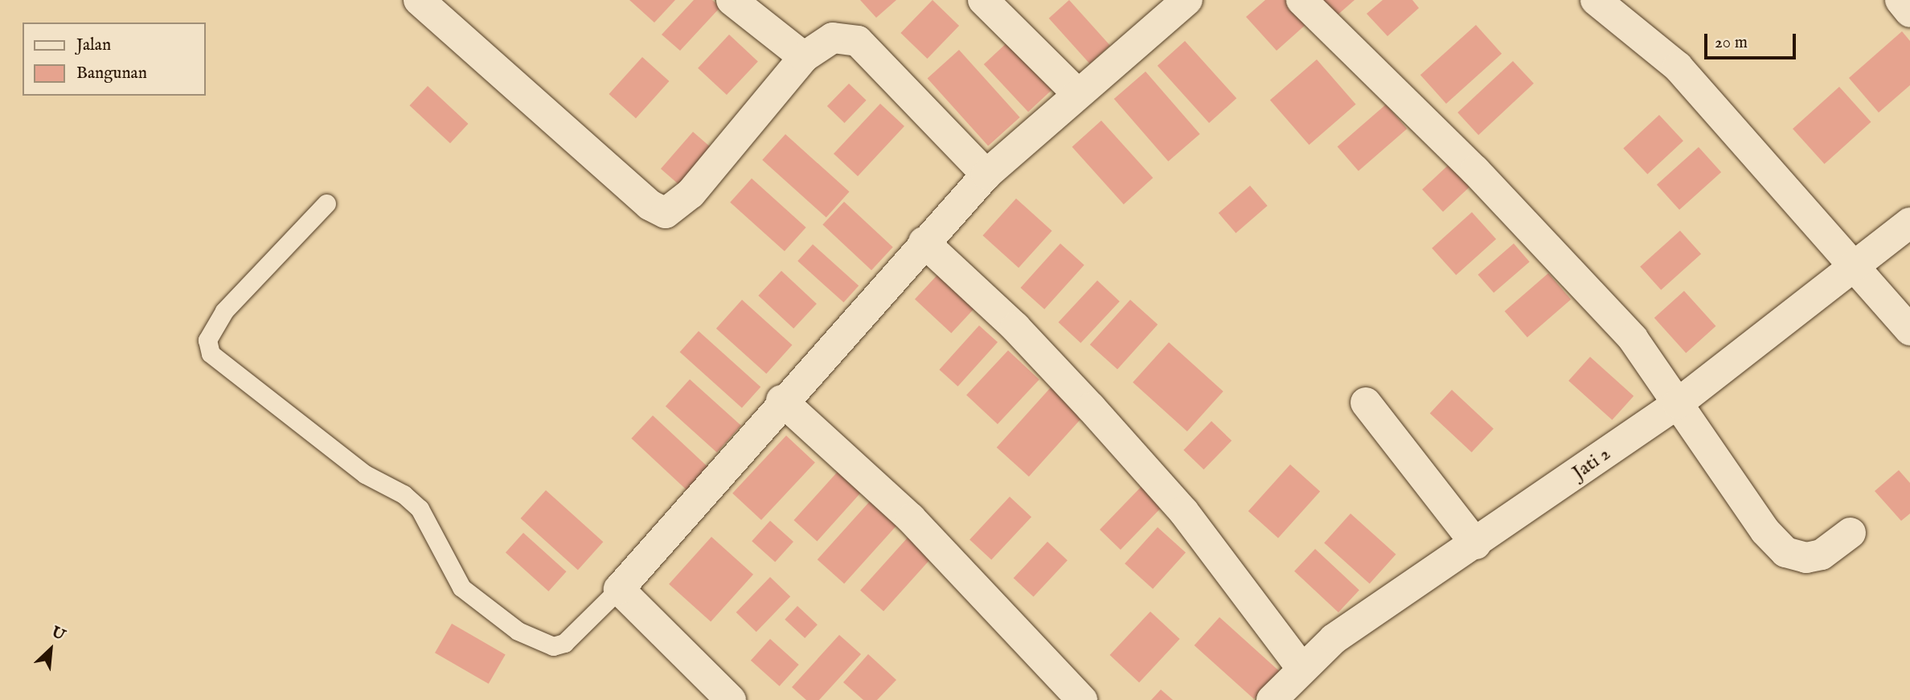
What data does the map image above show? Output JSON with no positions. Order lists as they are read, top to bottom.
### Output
{
  "streets": {
    "street": ["Jati 2"]
  },
  "legend": ["Jalan", "Bangunan"],
  "scale_bar": "20 m",
  "north": "top right"
}
